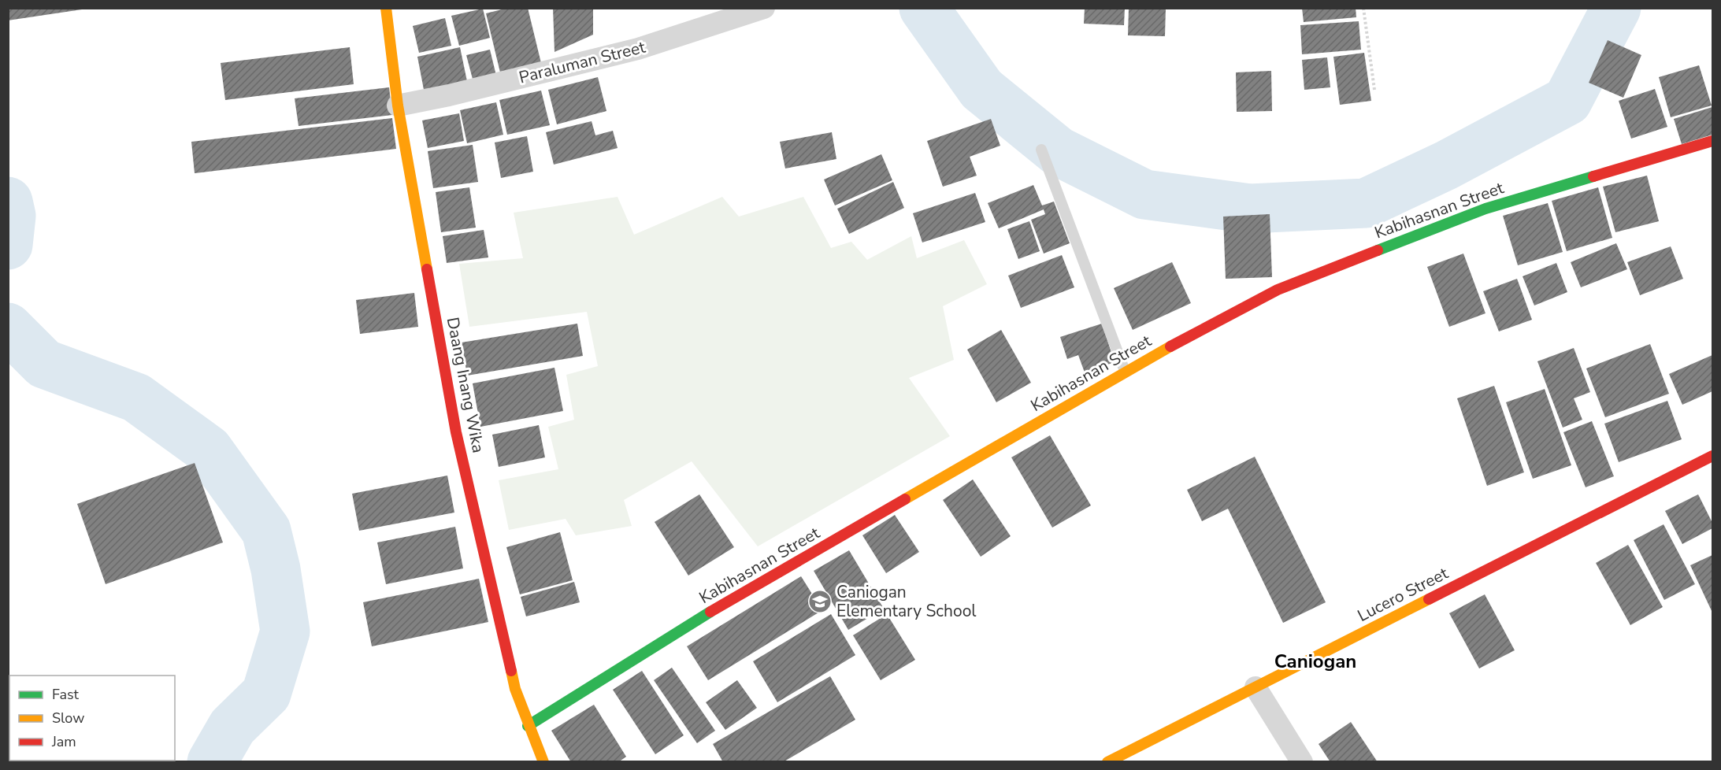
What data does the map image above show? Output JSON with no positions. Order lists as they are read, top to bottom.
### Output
{
  "streets": {
    "street": [
      "Paraluman Street",
      "Kabihasnan Street",
      "Daang Inang Wika",
      "Lucero Street"
    ]
  },
  "crossings": [
    ["Paraluman Street", "Daang Inang Wika"],
    ["Kabihasnan Street", "Daang Inang Wika"]
  ],
  "districts": ["Caniogan"],
  "places": {
    "school or university": ["Caniogan Elementary School"]
  },
  "legend": ["Fast", "Slow", "Jam"]
}
